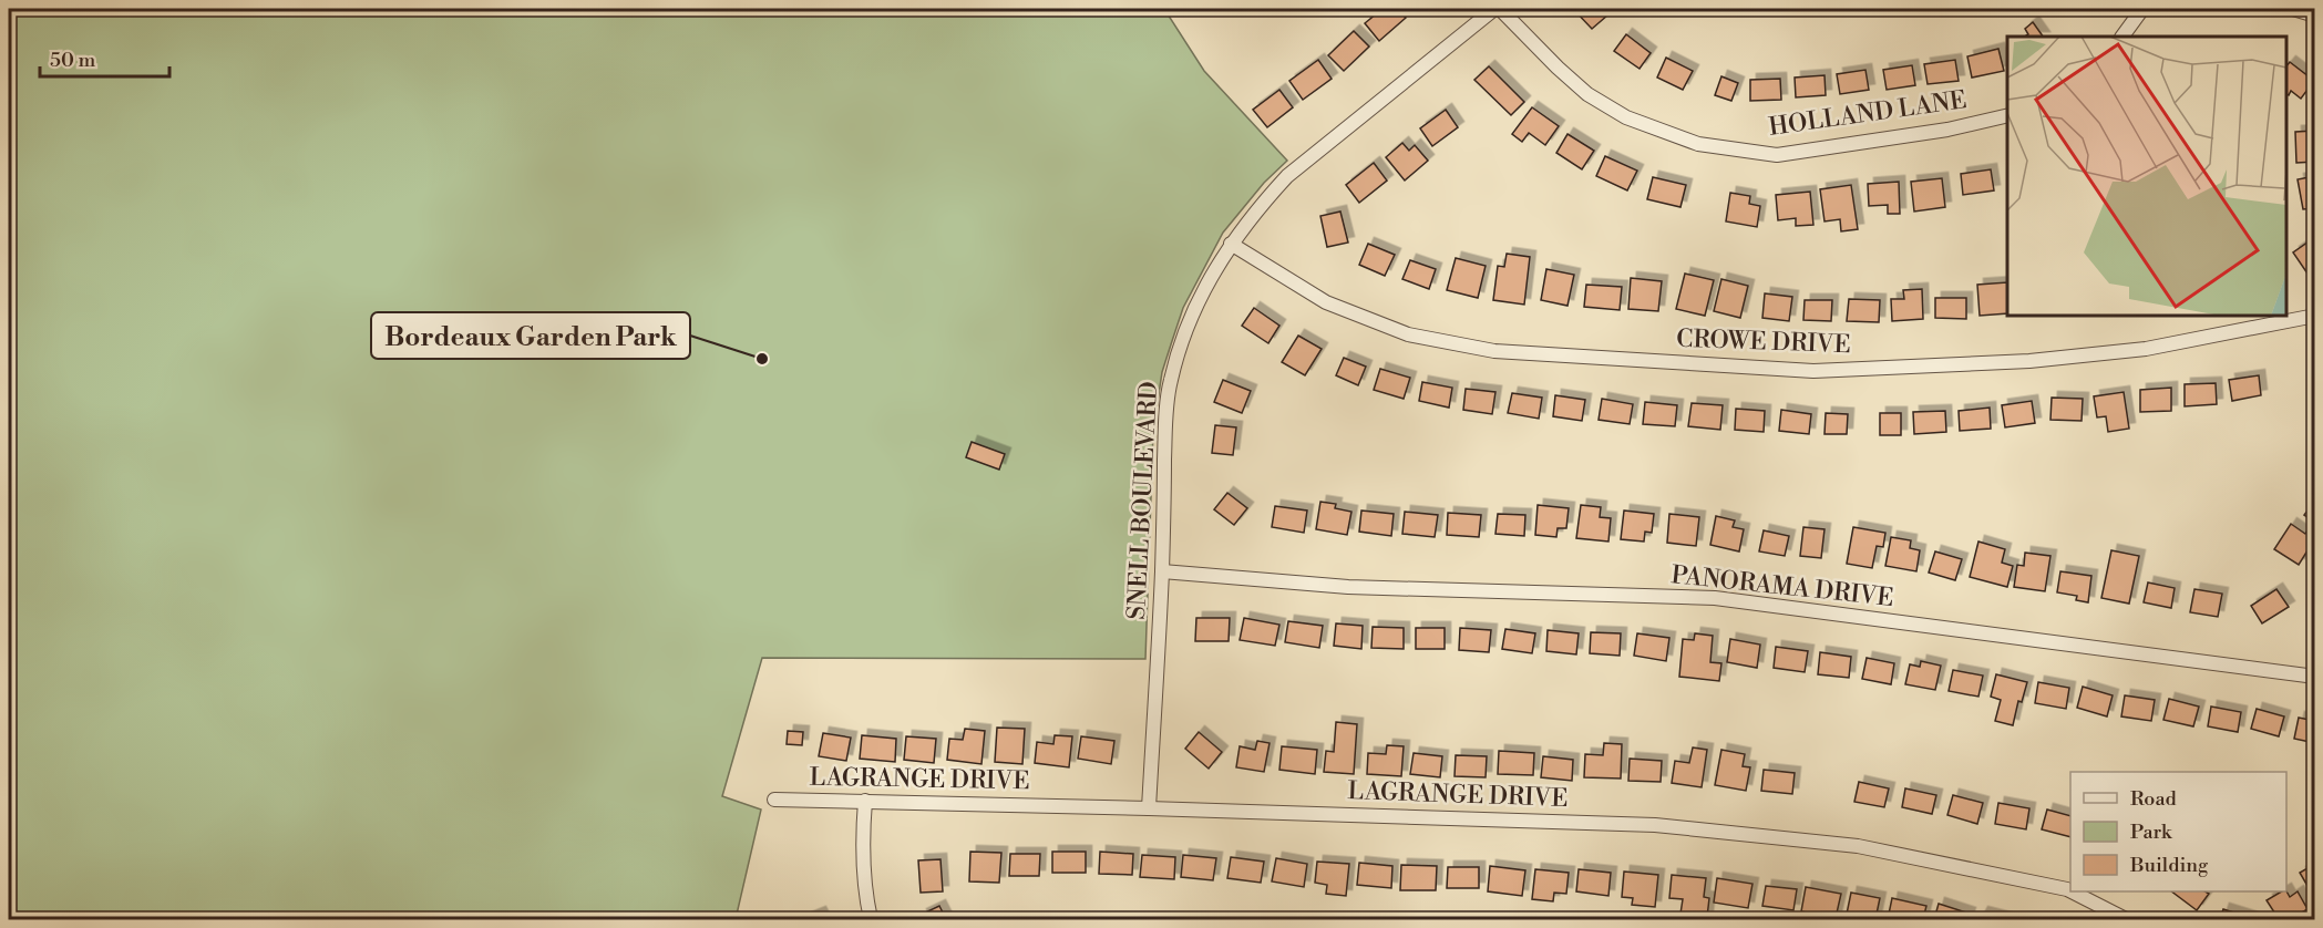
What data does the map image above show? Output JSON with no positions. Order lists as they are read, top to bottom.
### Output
{
  "streets": {
    "street": [
      "HOLLAND LANE",
      "CROWE DRIVE",
      "SNELL BOULEVARD",
      "PANORAMA DRIVE",
      "LAGRANGE DRIVE"
    ]
  },
  "crossings": [
    ["CROWE DRIVE", "SNELL BOULEVARD"],
    ["SNELL BOULEVARD", "PANORAMA DRIVE"],
    ["SNELL BOULEVARD", "LAGRANGE DRIVE"]
  ],
  "places": ["Bordeaux Garden Park"],
  "legend": ["Road", "Park", "Building"],
  "scale_bar": "50 m"
}
